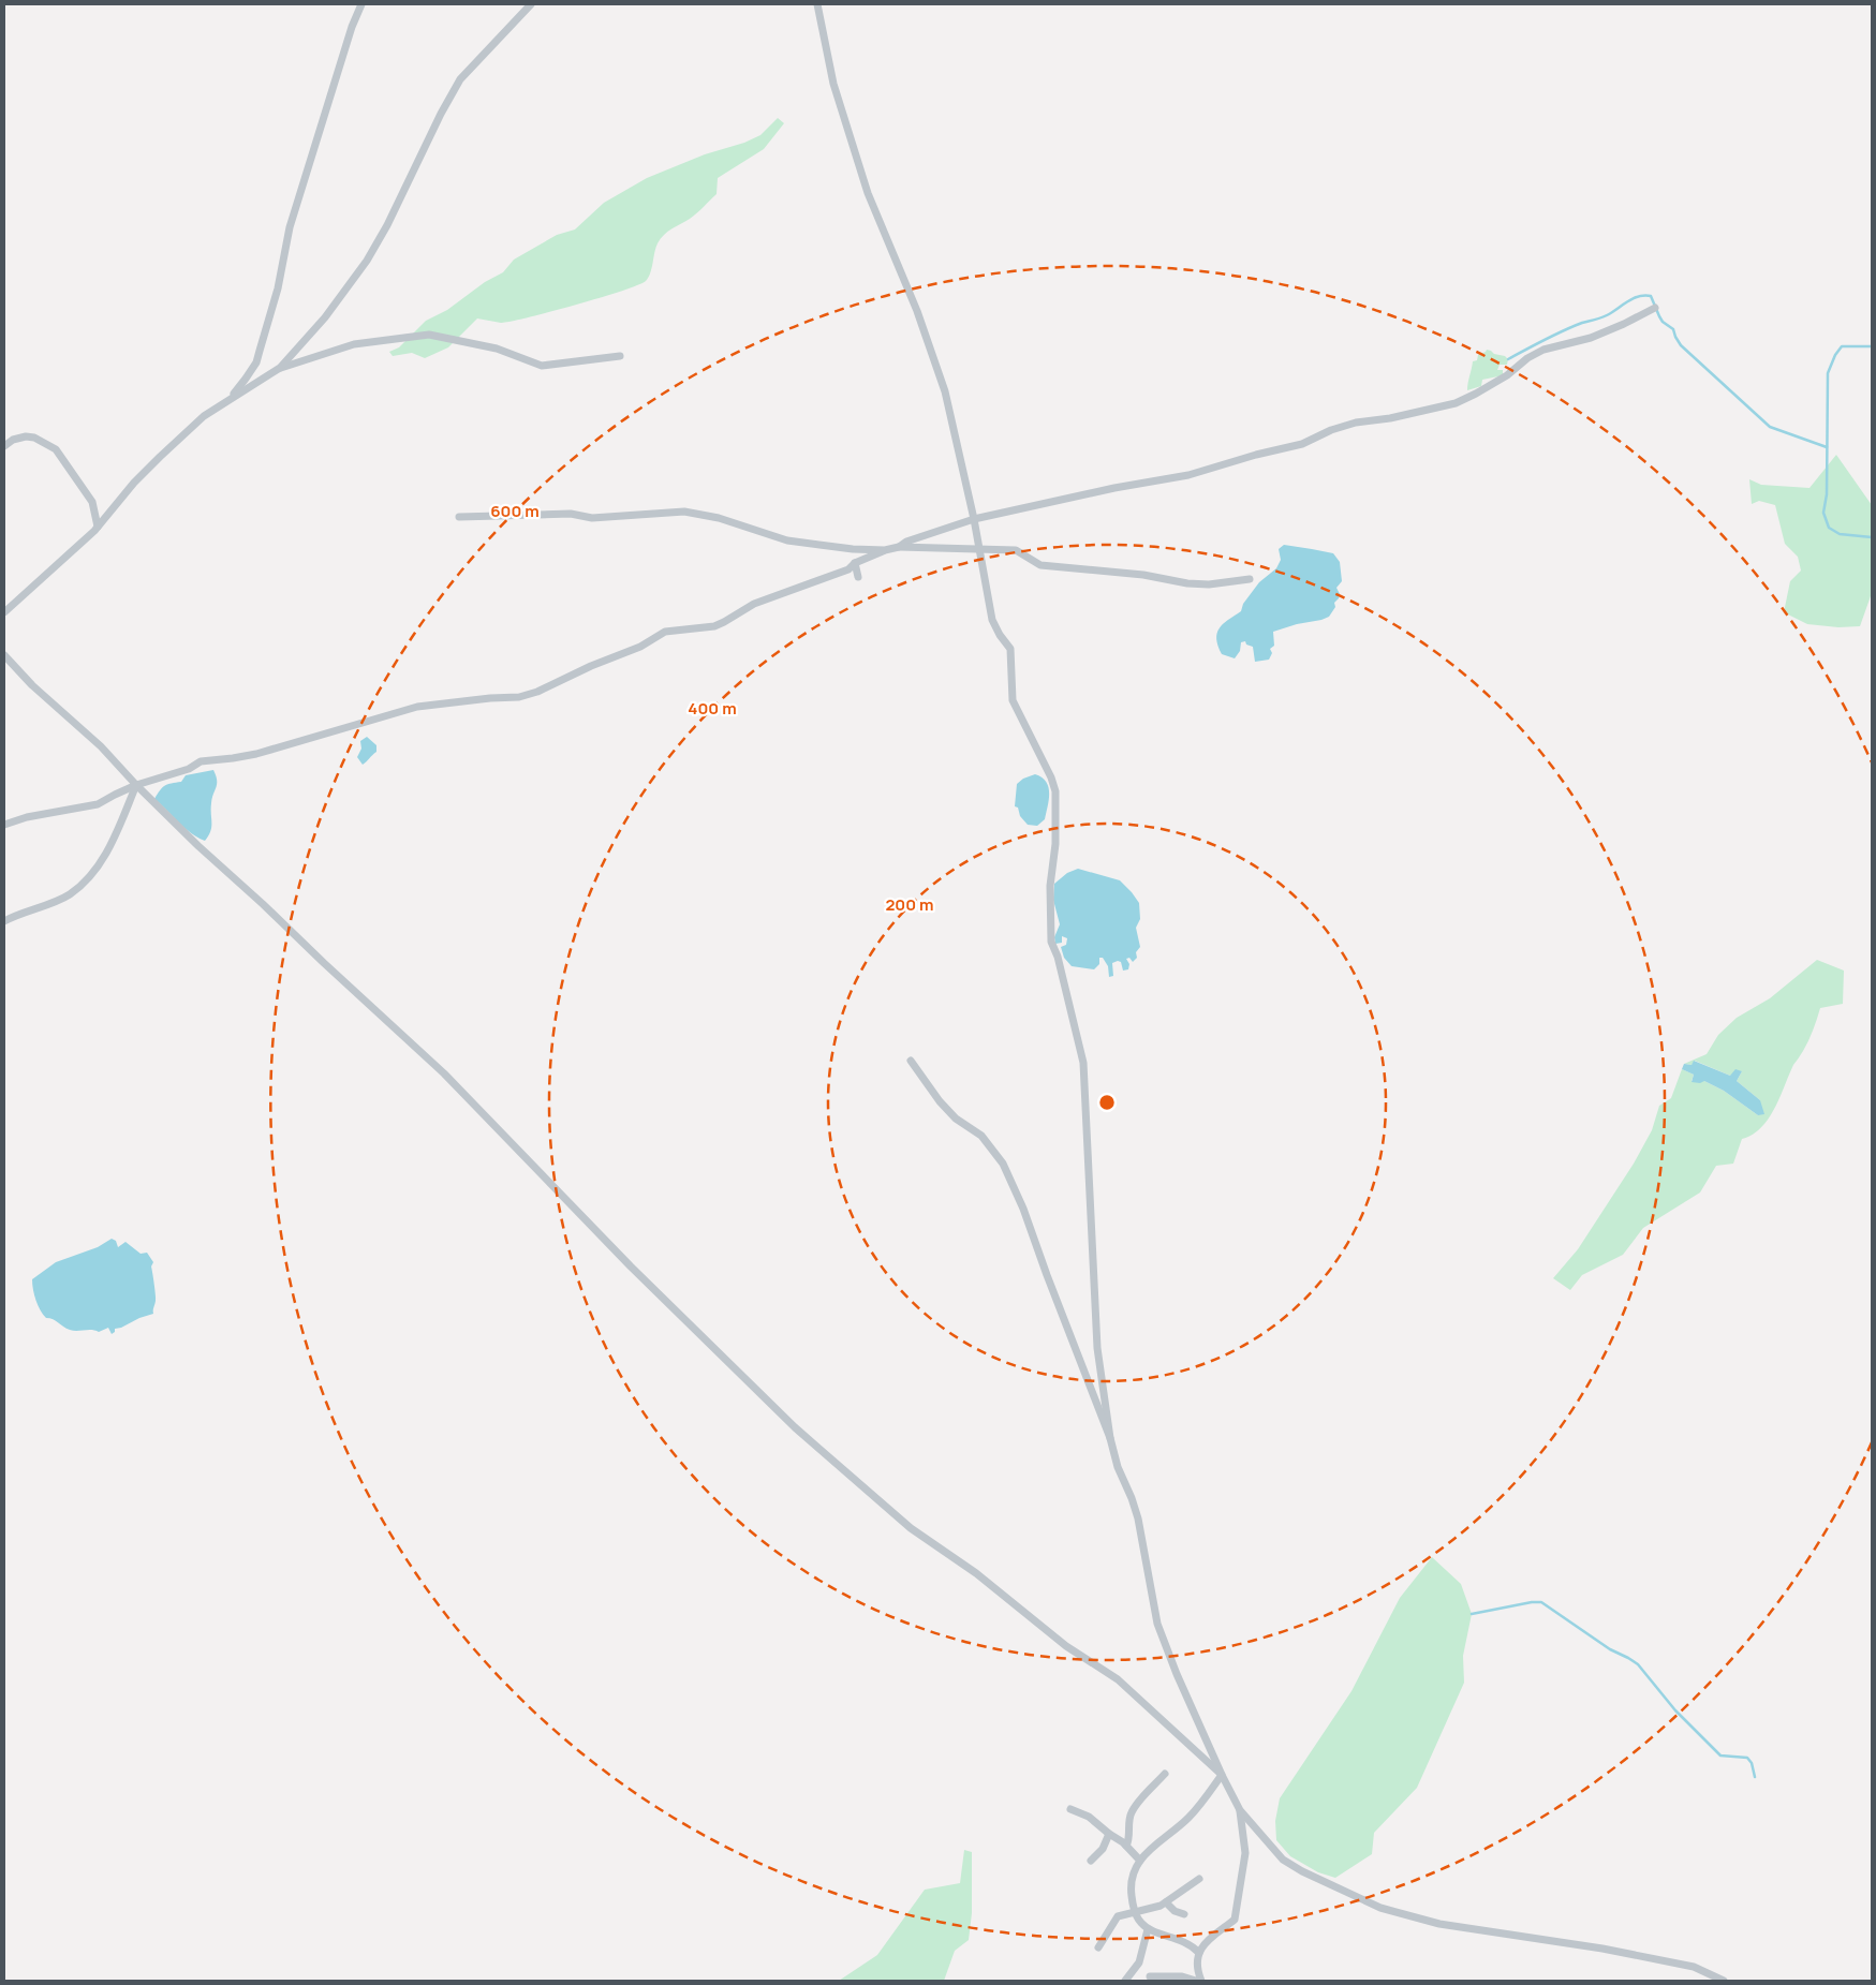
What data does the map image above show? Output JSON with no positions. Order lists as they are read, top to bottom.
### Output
{
  "rings": ["600 m", "400 m", "200 m"]
}
